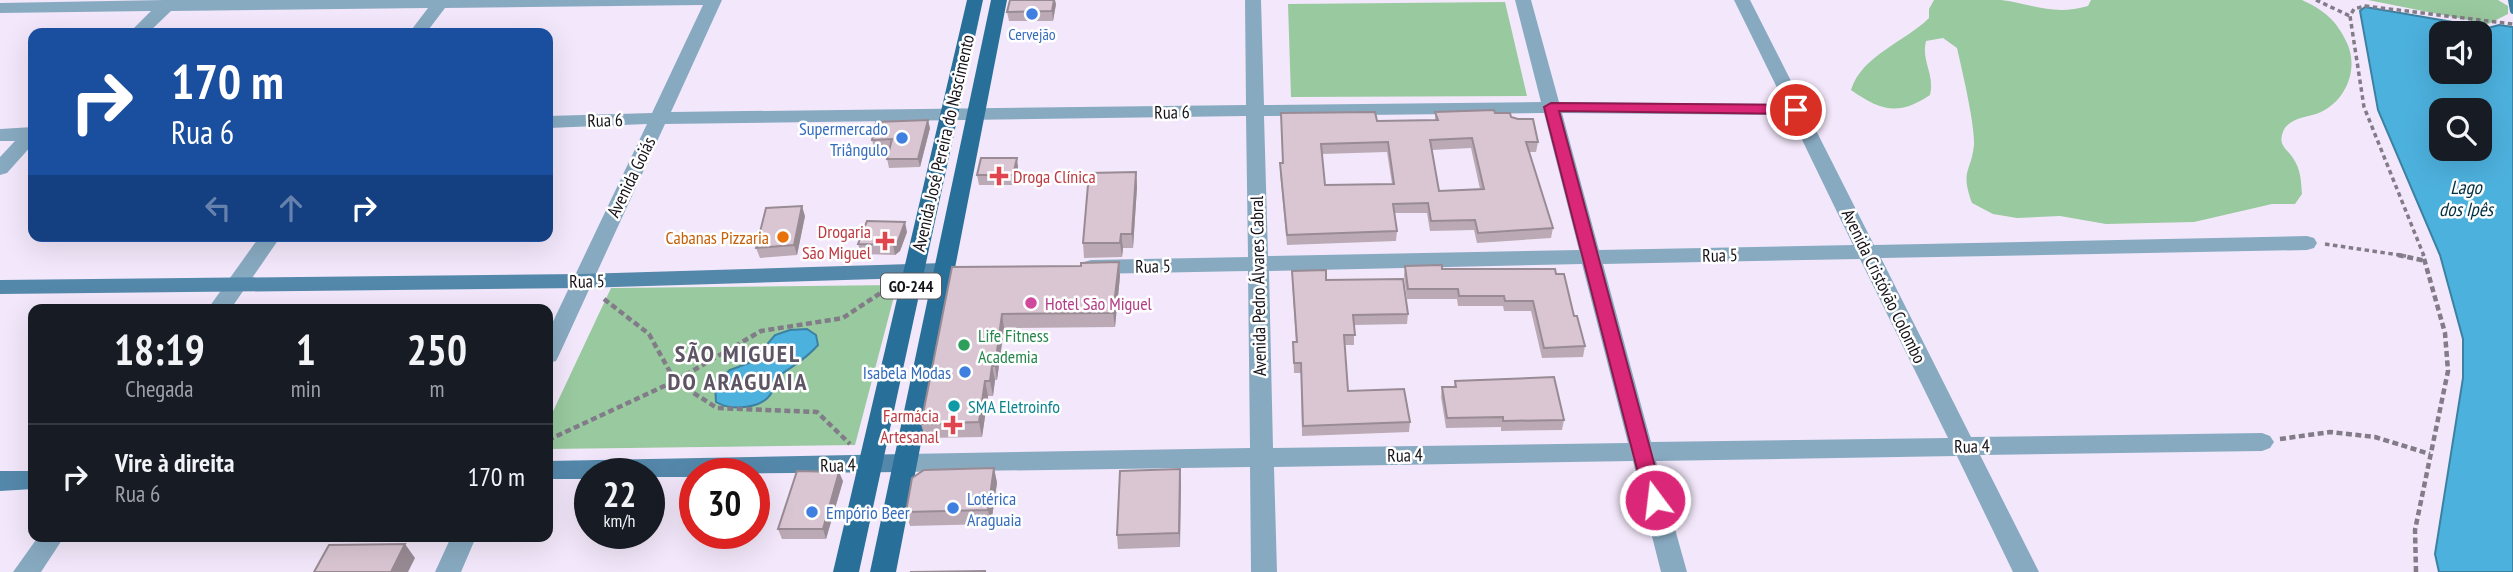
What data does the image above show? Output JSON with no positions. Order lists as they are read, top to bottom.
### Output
{
  "streets": {
    "main road": ["Avenida José Pereira do Nascimento", "GO-244"],
    "street": [
      "Rua 6",
      "Avenida Goiás",
      "Rua 5",
      "Avenida Pedro Álvares Cabral",
      "Avenida Cristóvão Colombo",
      "Rua 4"
    ]
  },
  "crossings": [
    ["Rua 6", "Avenida José Pereira do Nascimento"],
    ["Rua 6", "Avenida Goiás"],
    ["Rua 6", "Avenida Pedro Álvares Cabral"],
    ["Rua 6", "Avenida Cristóvão Colombo"],
    ["Avenida José Pereira do Nascimento", "Rua 5"],
    ["Avenida José Pereira do Nascimento", "Rua 4"],
    ["Avenida Goiás", "Rua 5"],
    ["Rua 5", "Avenida Pedro Álvares Cabral"],
    ["Rua 5", "Avenida Cristóvão Colombo"],
    ["Avenida Pedro Álvares Cabral", "Rua 4"],
    ["Avenida Cristóvão Colombo", "Rua 4"]
  ],
  "districts": ["SÃO MIGUEL DO ARAGUAIA"],
  "water": ["Lago dos Ipês"],
  "places": {
    "other": [
      "Cervejão",
      "Supermercado Triângulo",
      "Cabanas Pizzaria",
      "Hotel São Miguel",
      "Life Fitness Academia",
      "Isabela Modas",
      "SMA Eletroinfo",
      "Lotérica Araguaia",
      "Empório Beer"
    ],
    "health": ["Droga Clínica", "Drogaria São Miguel", "Farmácia Artesanal"]
  },
  "page": {
    "turn": ["170 m", "Rua 6"],
    "eta": [
      "18:19",
      "Chegada",
      "1",
      "min",
      "250",
      "m"
    ],
    "list": [
      {
        "name": "Vire à direita",
        "note": "Rua 6",
        "value": "170 m"
      }
    ],
    "speed": "22 km/h",
    "limit": "30"
  }
}
